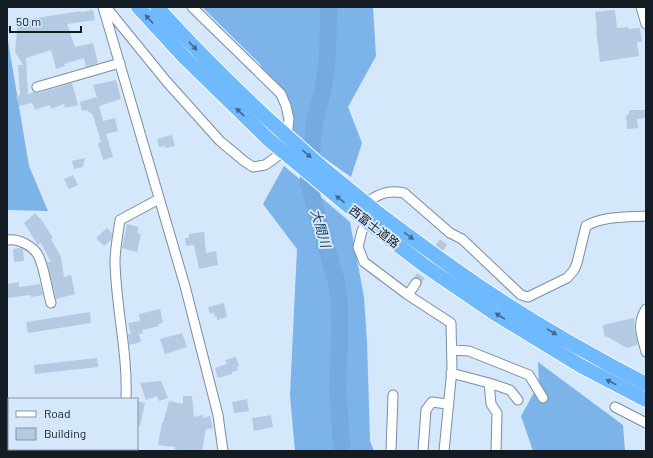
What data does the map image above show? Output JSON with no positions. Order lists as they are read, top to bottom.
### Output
{
  "streets": {
    "highway": ["西富士道路"]
  },
  "water": ["大間川"],
  "legend": ["Road", "Building"],
  "scale_bar": "50 m"
}
